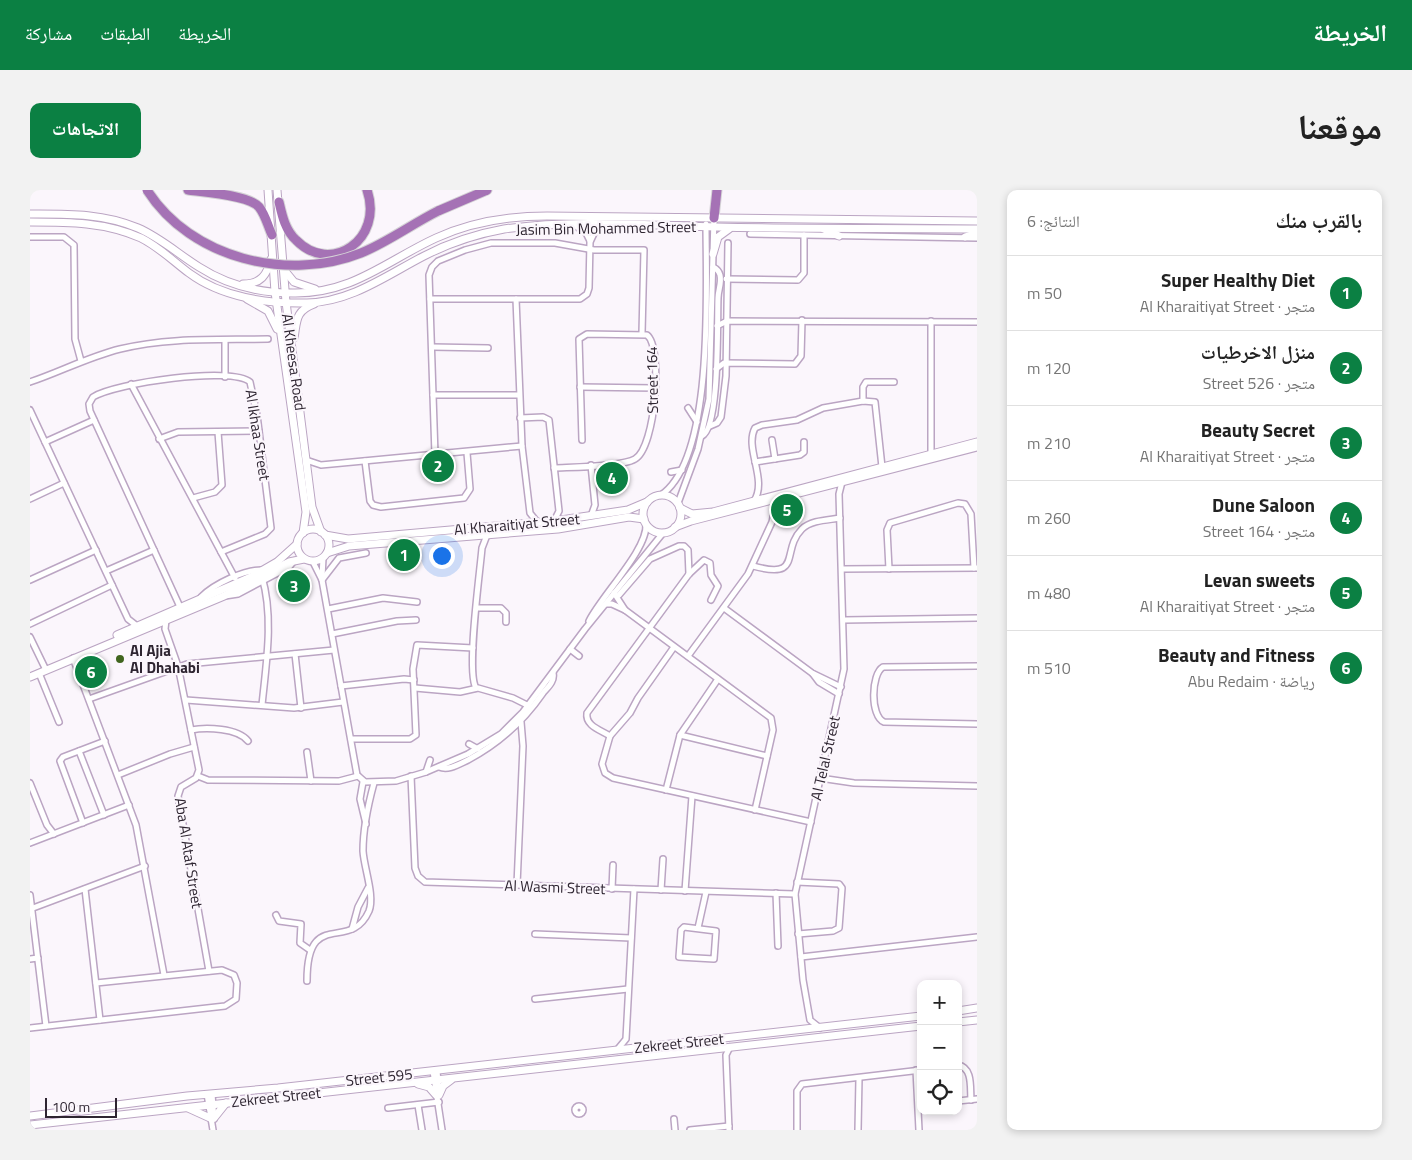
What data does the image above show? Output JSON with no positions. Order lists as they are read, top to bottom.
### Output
{
  "streets": {
    "street": [
      "Jasim Bin Mohammed Street",
      "Al Kheesa Road",
      "Street 164",
      "Al Ikhaa Street",
      "Al Kharaitiyat Street",
      "Al Telal Street",
      "Aba Al Ataf Street",
      "Al Wasmi Street",
      "Zekreet Street",
      "Street 595"
    ]
  },
  "crossings": [
    ["Jasim Bin Mohammed Street", "Al Kheesa Road"],
    ["Al Kheesa Road", "Al Kharaitiyat Street"],
    ["Al Telal Street", "Al Wasmi Street"],
    ["Zekreet Street", "Street 595"]
  ],
  "places": ["Al Ajia Al Dhahabi"],
  "scale_bar": "100 m",
  "page": {
    "header": "الخريطة",
    "nav": ["الخريطة", "الطبقات", "مشاركة"],
    "title": "موقعنا",
    "buttons": "الاتجاهات",
    "heading": ["بالقرب منك", "النتائج: 6"],
    "list": [
      {
        "mark": "1",
        "name": "Super Healthy Diet",
        "note": "متجر · Al Kharaitiyat Street",
        "value": "50 m"
      },
      {
        "mark": "2",
        "name": "منزل الاخرطيات",
        "note": "متجر · Street 526",
        "value": "120 m"
      },
      {
        "mark": "3",
        "name": "Beauty Secret",
        "note": "متجر · Al Kharaitiyat Street",
        "value": "210 m"
      },
      {
        "mark": "4",
        "name": "Dune Saloon",
        "note": "متجر · Street 164",
        "value": "260 m"
      },
      {
        "mark": "5",
        "name": "Levan sweets",
        "note": "متجر · Al Kharaitiyat Street",
        "value": "480 m"
      },
      {
        "mark": "6",
        "name": "Beauty and Fitness",
        "note": "رياضة · Abu Redaim",
        "value": "510 m"
      }
    ],
    "pins": [
      "2",
      "4",
      "5",
      "1",
      "3",
      "6"
    ],
    "map_buttons": ["+", "−"],
    "scale": "100 m"
  }
}
